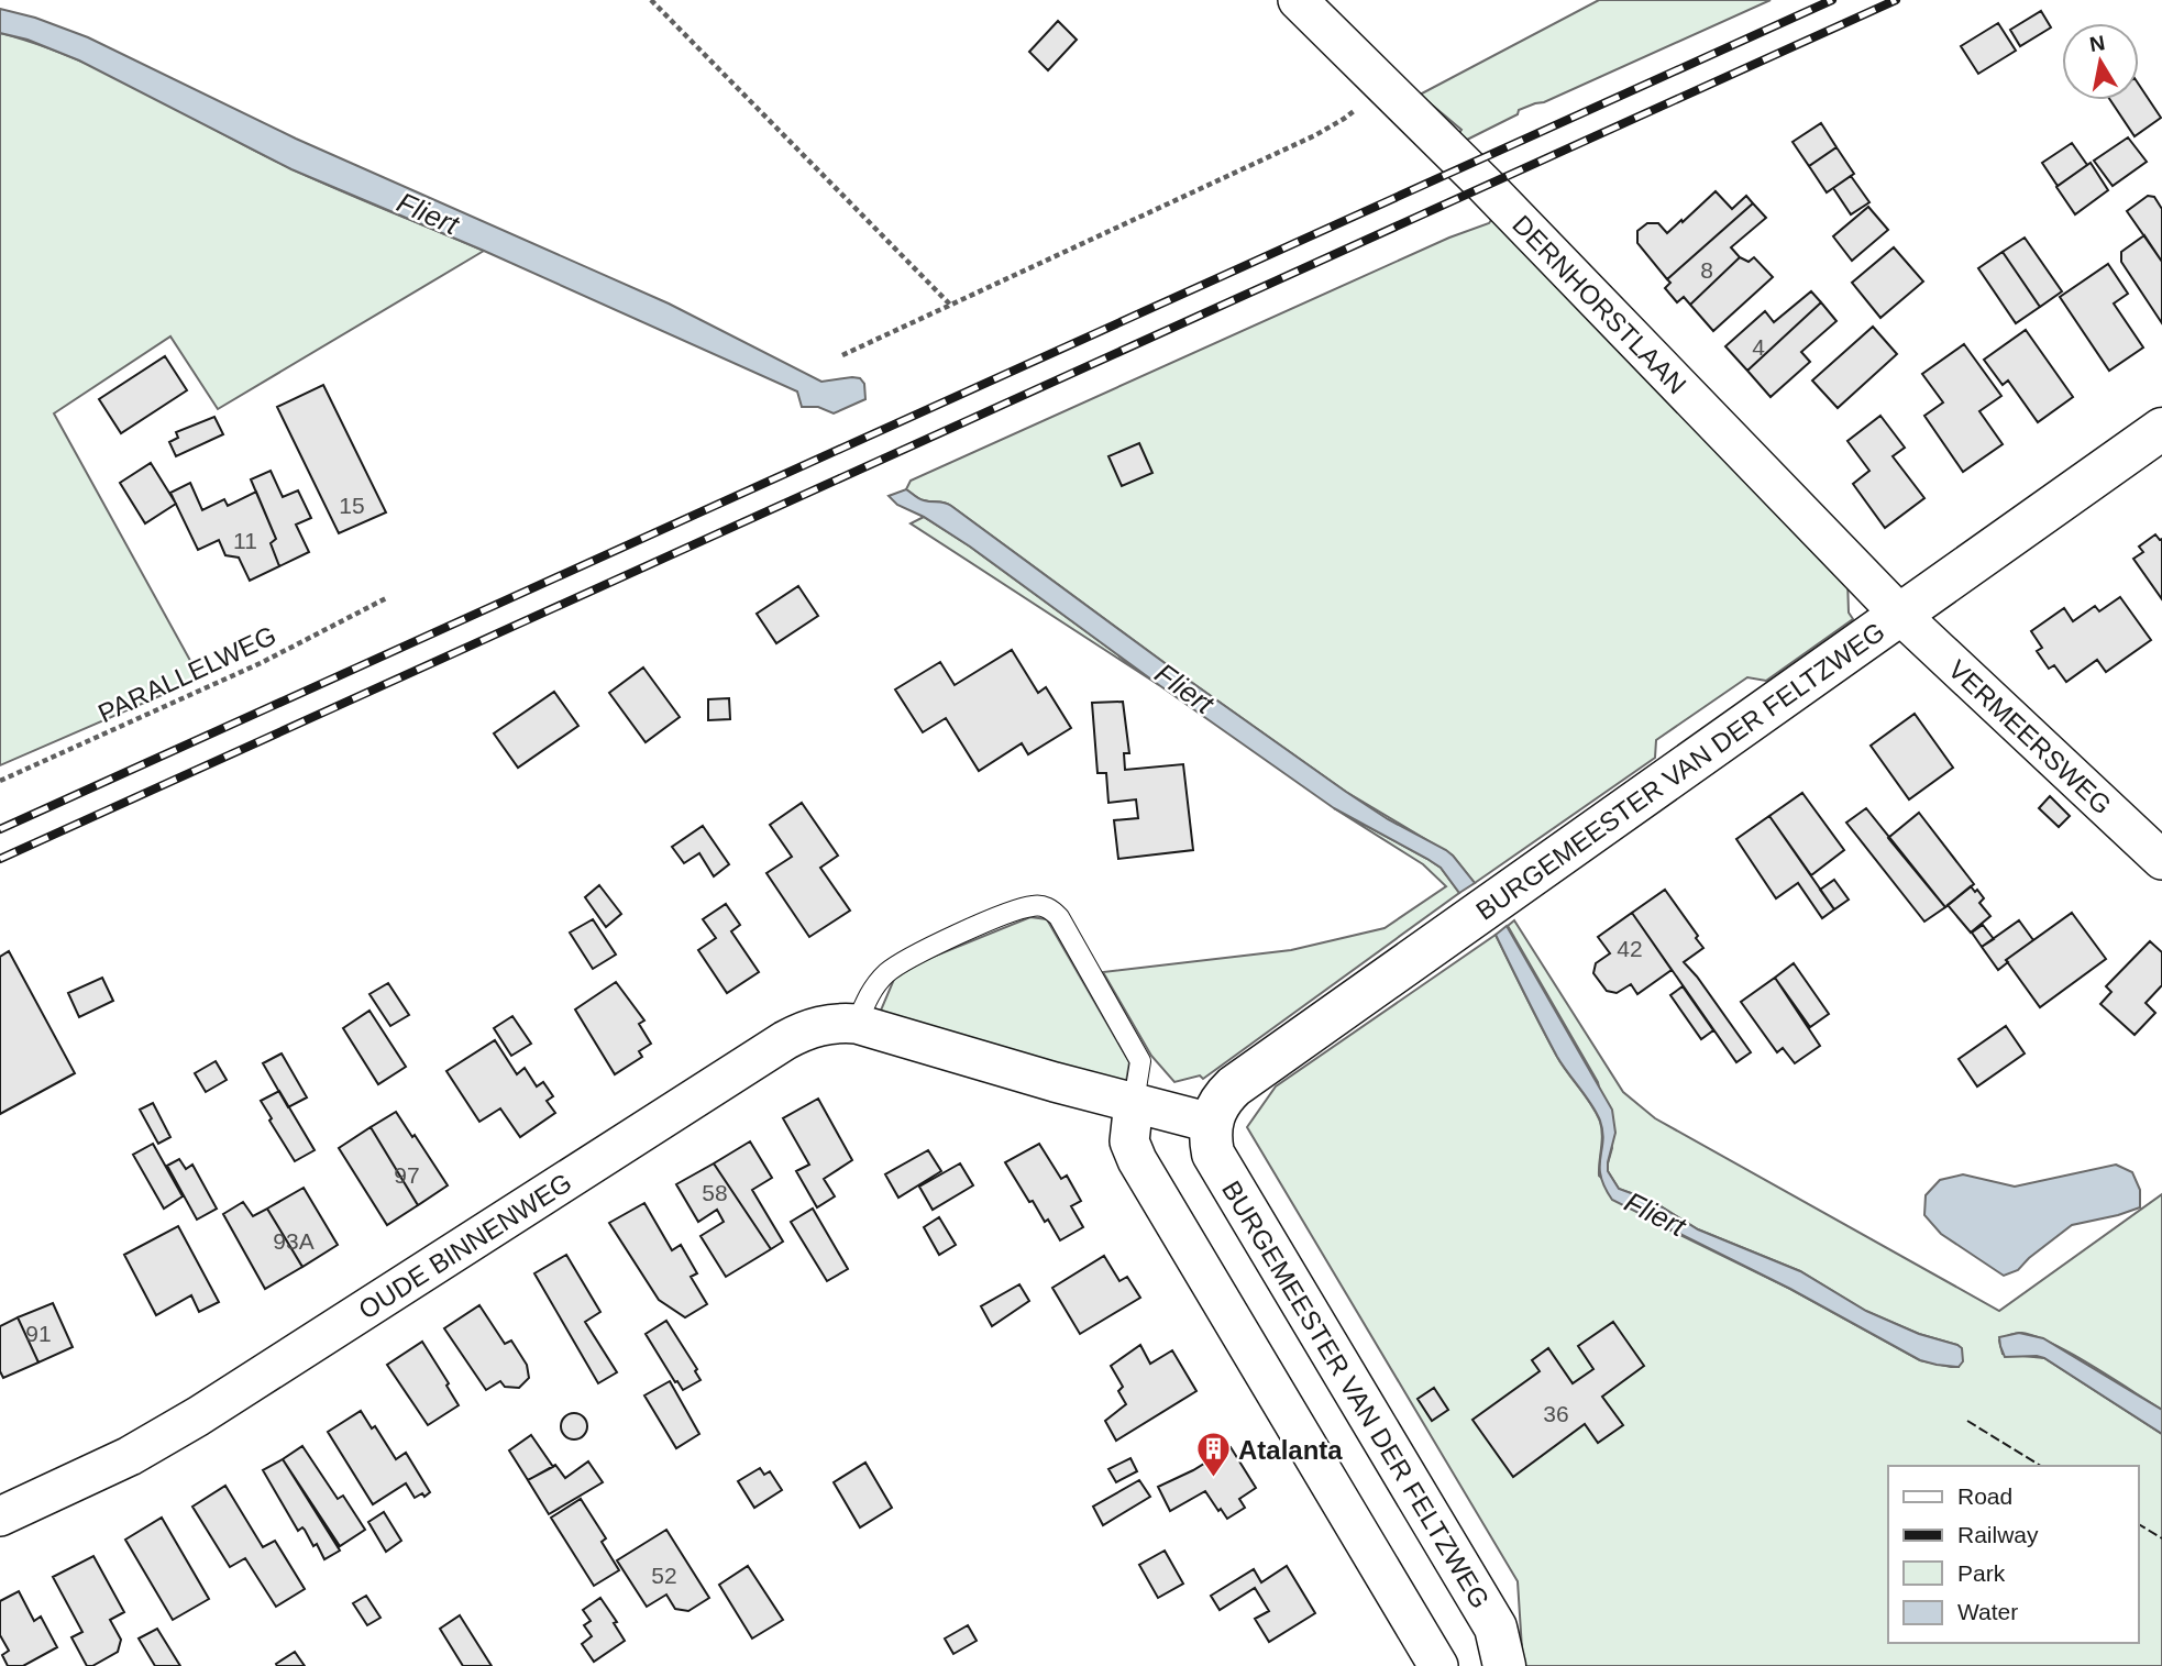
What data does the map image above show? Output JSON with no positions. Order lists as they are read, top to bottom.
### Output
{
  "streets": {
    "street": [
      "DERNHORSTLAAN",
      "VERMEERSWEG",
      "BURGEMEESTER VAN DER FELTZWEG",
      "OUDE BINNENWEG"
    ],
    "path": ["PARALLELWEG"]
  },
  "crossings": [
    ["DERNHORSTLAAN", "VERMEERSWEG"],
    ["DERNHORSTLAAN", "BURGEMEESTER VAN DER FELTZWEG"],
    ["VERMEERSWEG", "BURGEMEESTER VAN DER FELTZWEG"]
  ],
  "water": ["Fliert"],
  "places": {
    "building": ["Atalanta"]
  },
  "house_numbers": [
    "8",
    "4",
    "15",
    "11",
    "42",
    "97",
    "58",
    "93A",
    "91",
    "36",
    "52"
  ],
  "legend": [
    "Road",
    "Railway",
    "Park",
    "Water"
  ],
  "north": "top"
}
